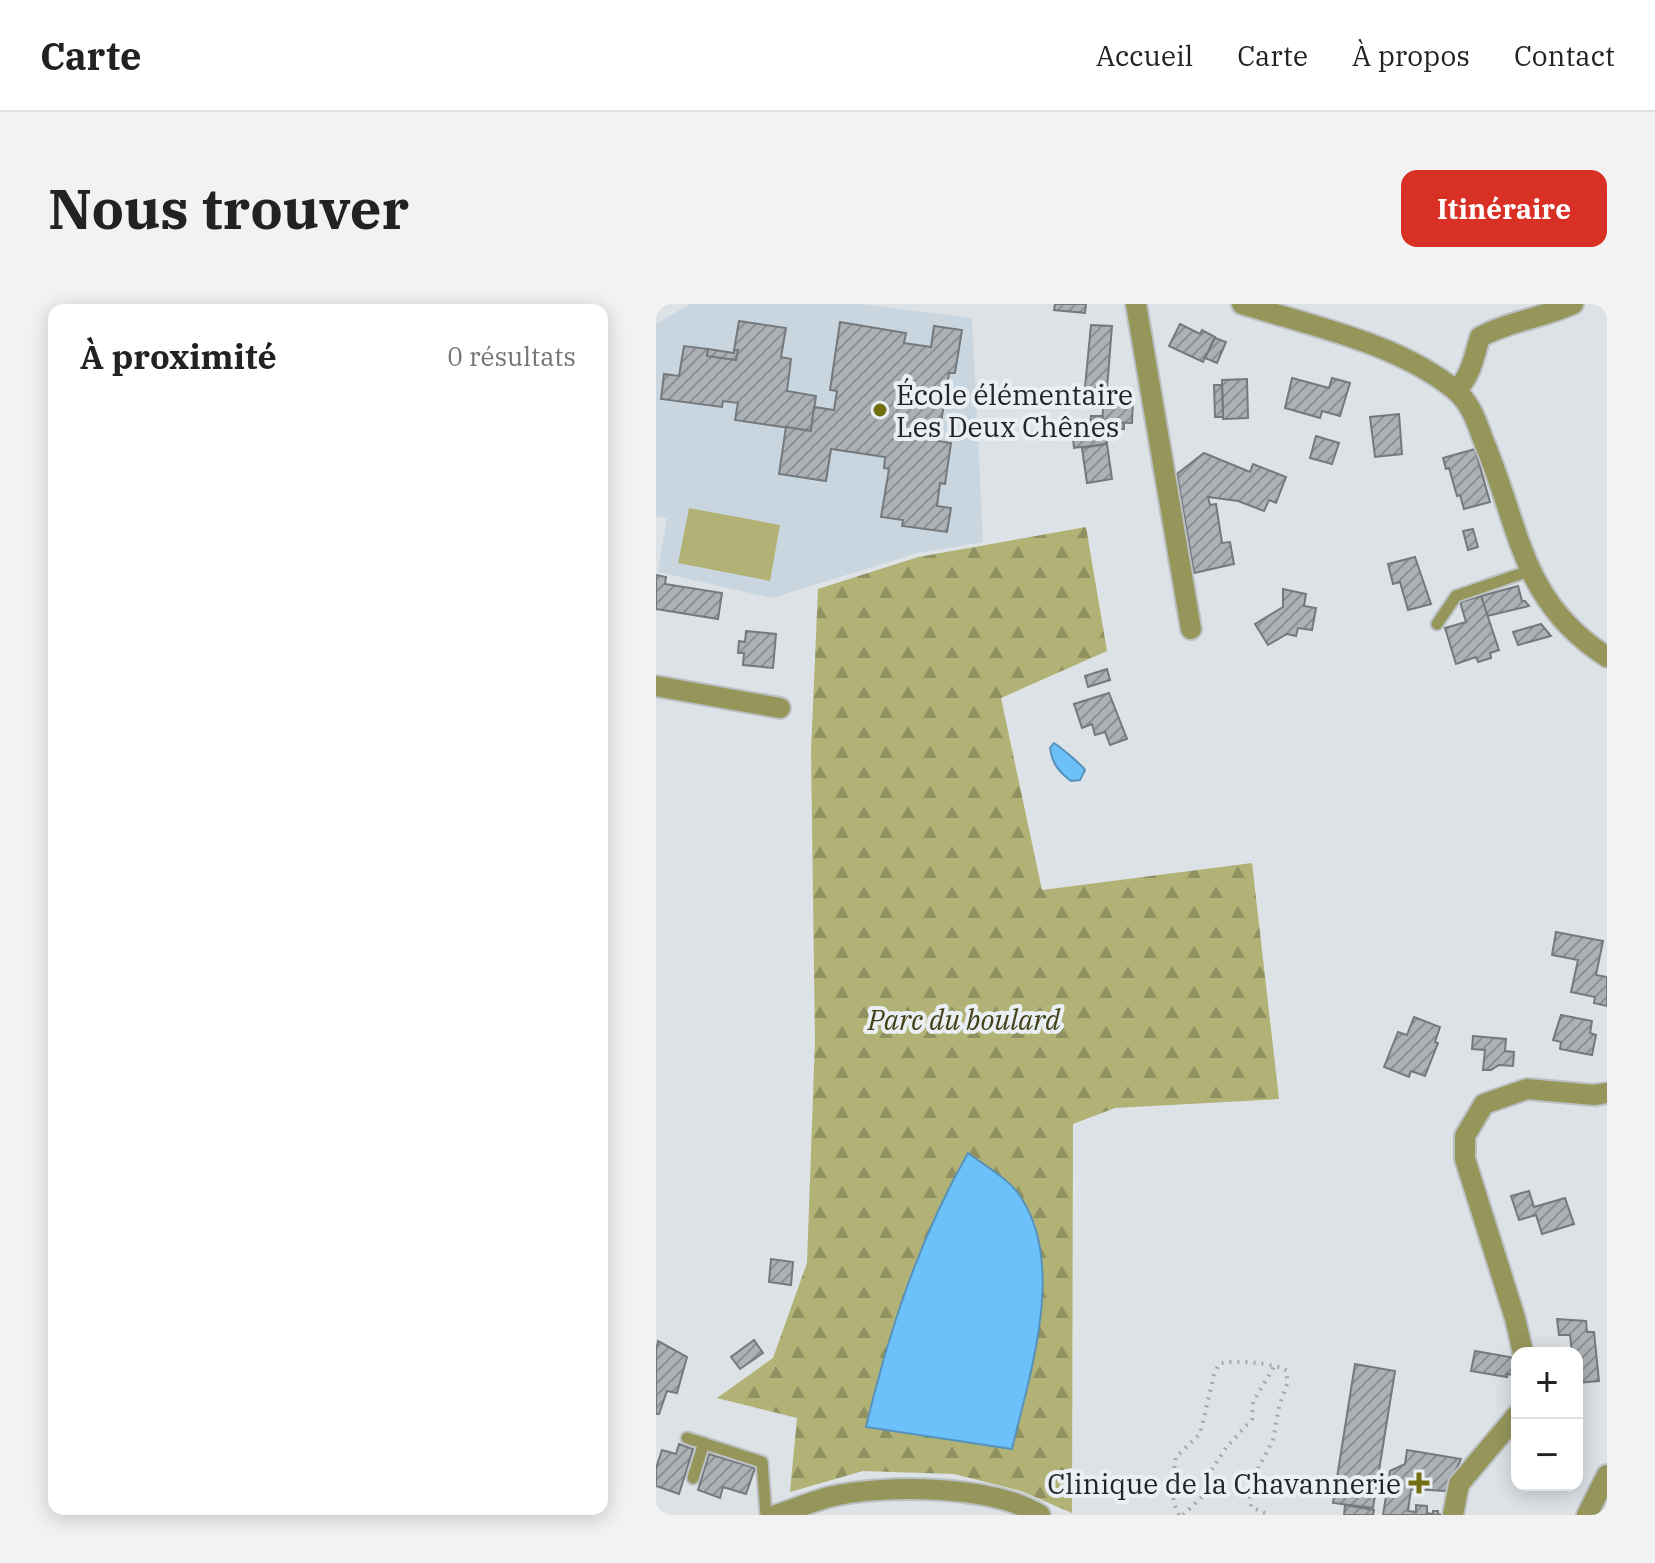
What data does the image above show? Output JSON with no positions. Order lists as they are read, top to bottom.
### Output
{
  "parks": ["Parc du boulard"],
  "places": {
    "other": ["École élémentaire Les Deux Chênes"],
    "health": ["Clinique de la Chavannerie"]
  },
  "page": {
    "header": "Carte",
    "nav": [
      "Accueil",
      "Carte",
      "À propos",
      "Contact"
    ],
    "buttons": "Itinéraire",
    "title": "Nous trouver",
    "heading": ["À proximité", "0 résultats"],
    "map_buttons": ["+", "−"]
  }
}
